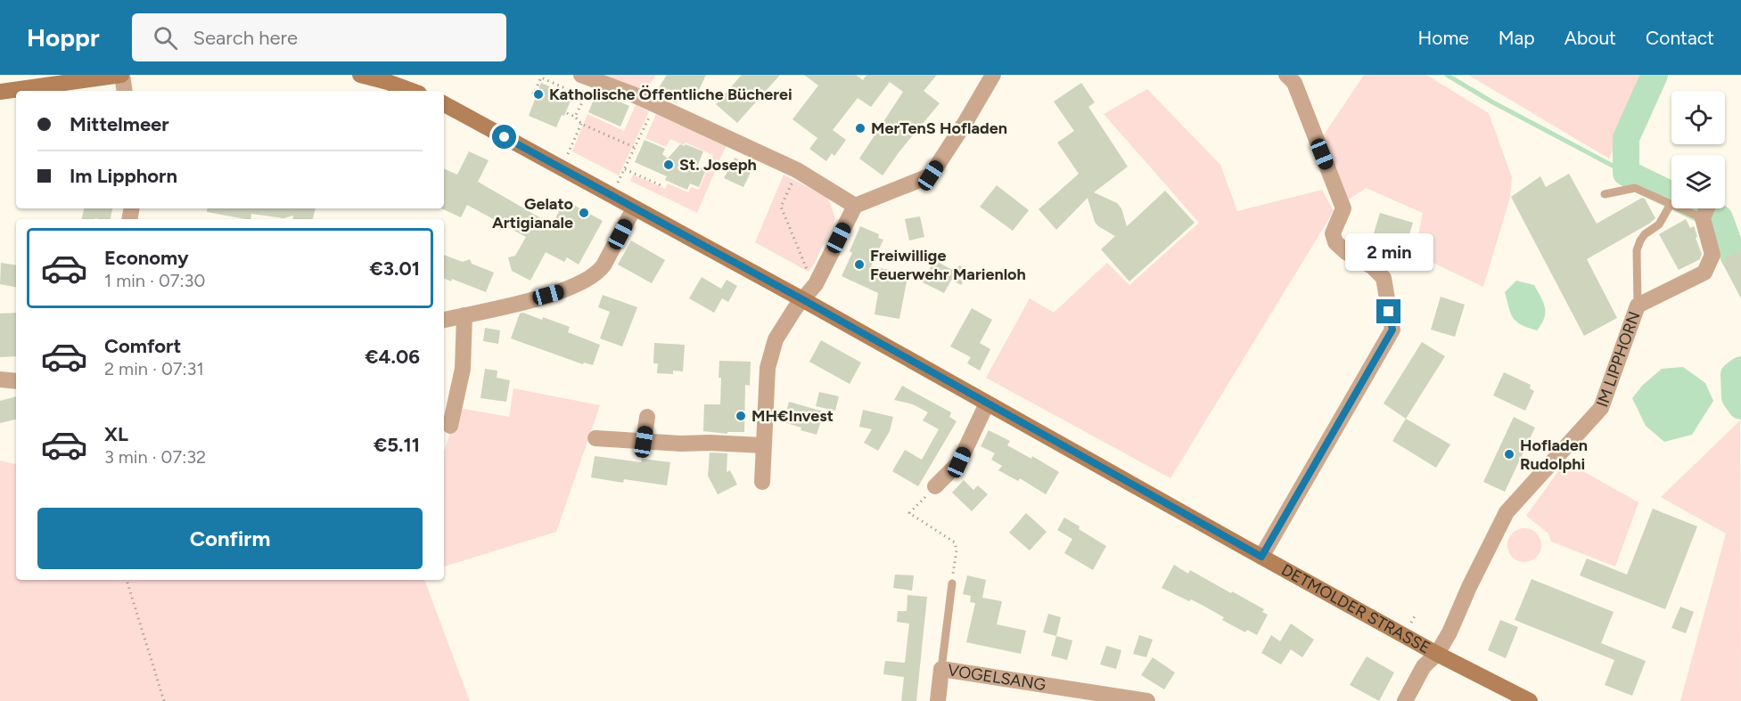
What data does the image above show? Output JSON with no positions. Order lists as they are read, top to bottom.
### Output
{
  "streets": {
    "street": ["IM LIPPHORN", "DETMOLDER STRASSE", "VOGELSANG"]
  },
  "crossings": [
    ["IM LIPPHORN", "DETMOLDER STRASSE"]
  ],
  "places": [
    "Katholische Öffentliche Bücherei",
    "MerTenS Hofladen",
    "St. Joseph",
    "Gelato Artigianale",
    "Freiwillige Feuerwehr Marienloh",
    "MH€Invest",
    "Hofladen Rudolphi"
  ],
  "page": {
    "header": "Hoppr",
    "search": "Search here",
    "nav": [
      "Home",
      "Map",
      "About",
      "Contact"
    ],
    "banner": ["Mittelmeer", "Im Lipphorn"],
    "list": [
      {
        "name": "Economy",
        "note": "1 min · 07:30",
        "value": "€3.01"
      },
      {
        "name": "Comfort",
        "note": "2 min · 07:31",
        "value": "€4.06"
      },
      {
        "name": "XL",
        "note": "3 min · 07:32",
        "value": "€5.11"
      }
    ],
    "bubble": "2 min",
    "buttons": "Confirm"
  }
}
